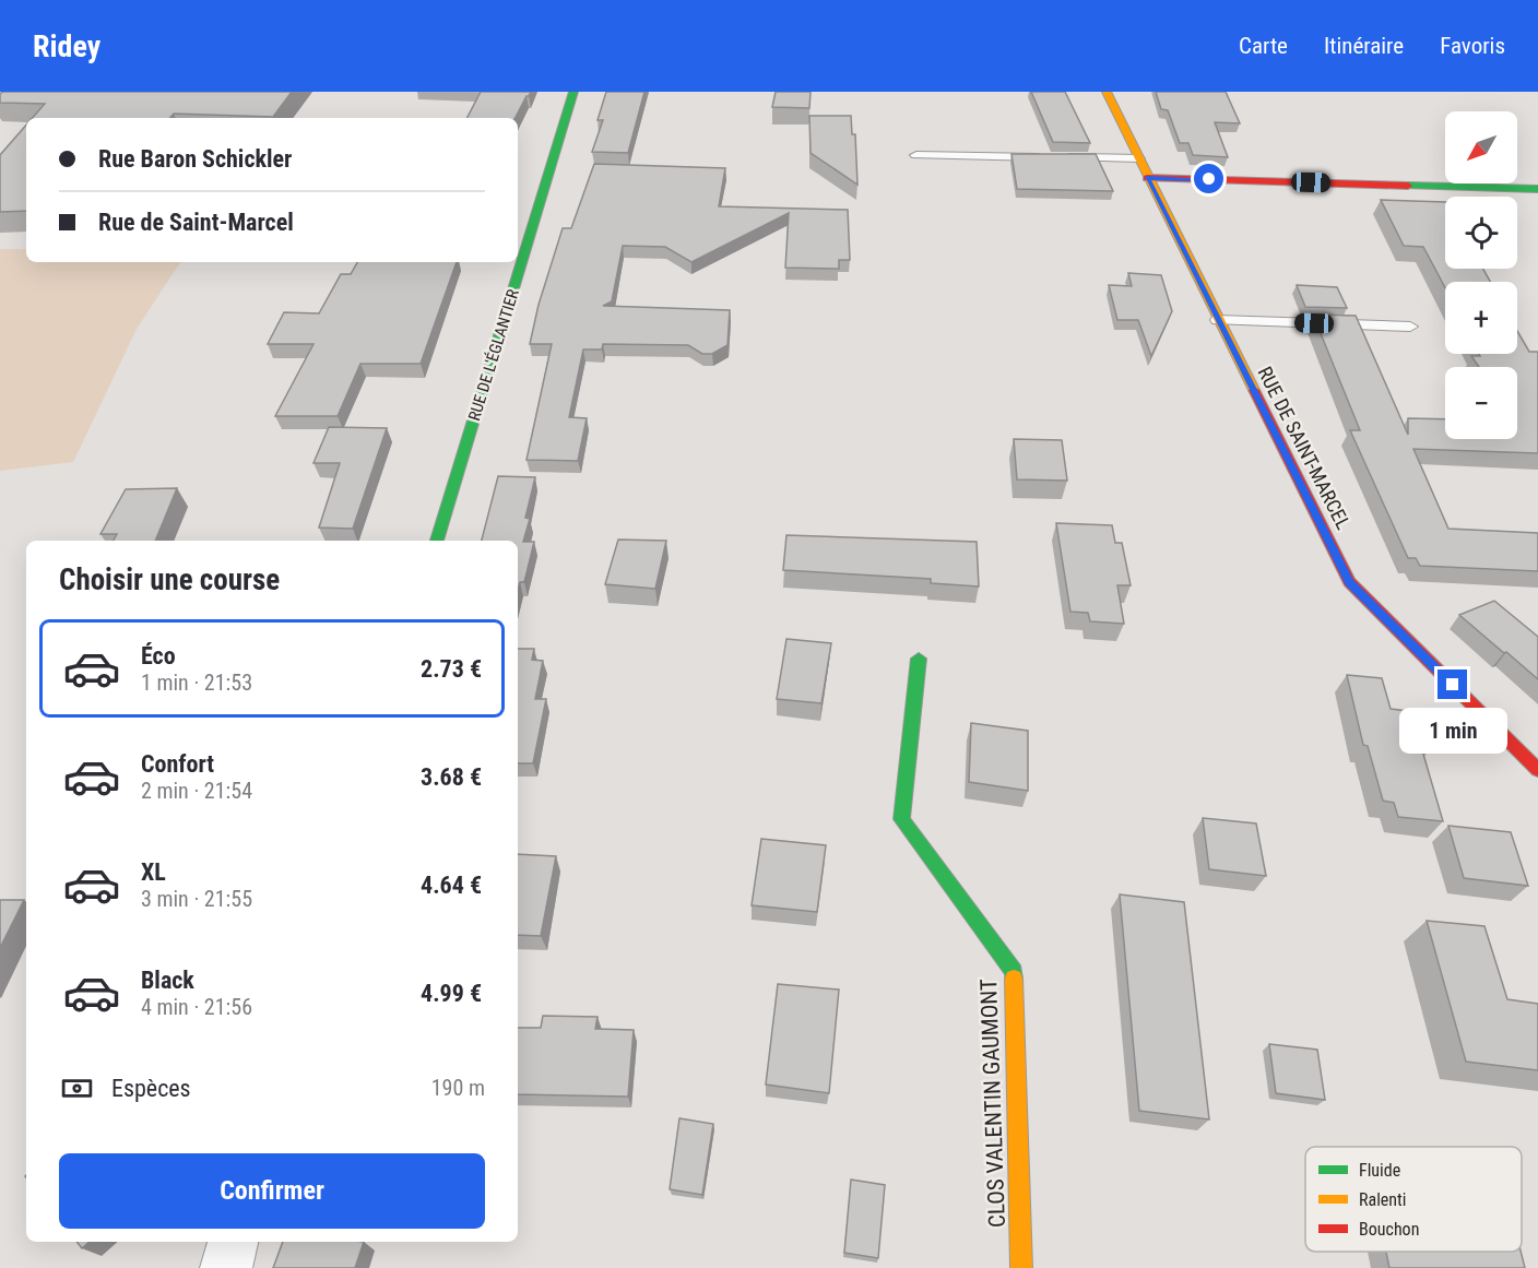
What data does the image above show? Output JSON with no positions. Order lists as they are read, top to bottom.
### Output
{
  "streets": {
    "street": ["RUE DE L'ÉGLANTIER", "RUE DE SAINT-MARCEL", "CLOS VALENTIN GAUMONT"]
  },
  "legend": ["Fluide", "Ralenti", "Bouchon"],
  "north": "bottom left",
  "page": {
    "header": "Ridey",
    "nav": ["Carte", "Itinéraire", "Favoris"],
    "map_buttons": ["+", "−"],
    "banner": ["Rue Baron Schickler", "Rue de Saint-Marcel"],
    "heading": "Choisir une course",
    "list": [
      {
        "name": "Éco",
        "note": "1 min · 21:53",
        "value": "2.73 €"
      },
      {
        "name": "Confort",
        "note": "2 min · 21:54",
        "value": "3.68 €"
      },
      {
        "name": "XL",
        "note": "3 min · 21:55",
        "value": "4.64 €"
      },
      {
        "name": "Black",
        "note": "4 min · 21:56",
        "value": "4.99 €"
      }
    ],
    "bubble": "1 min",
    "pay": ["Espèces", "190 m"],
    "buttons": "Confirmer"
  }
}
